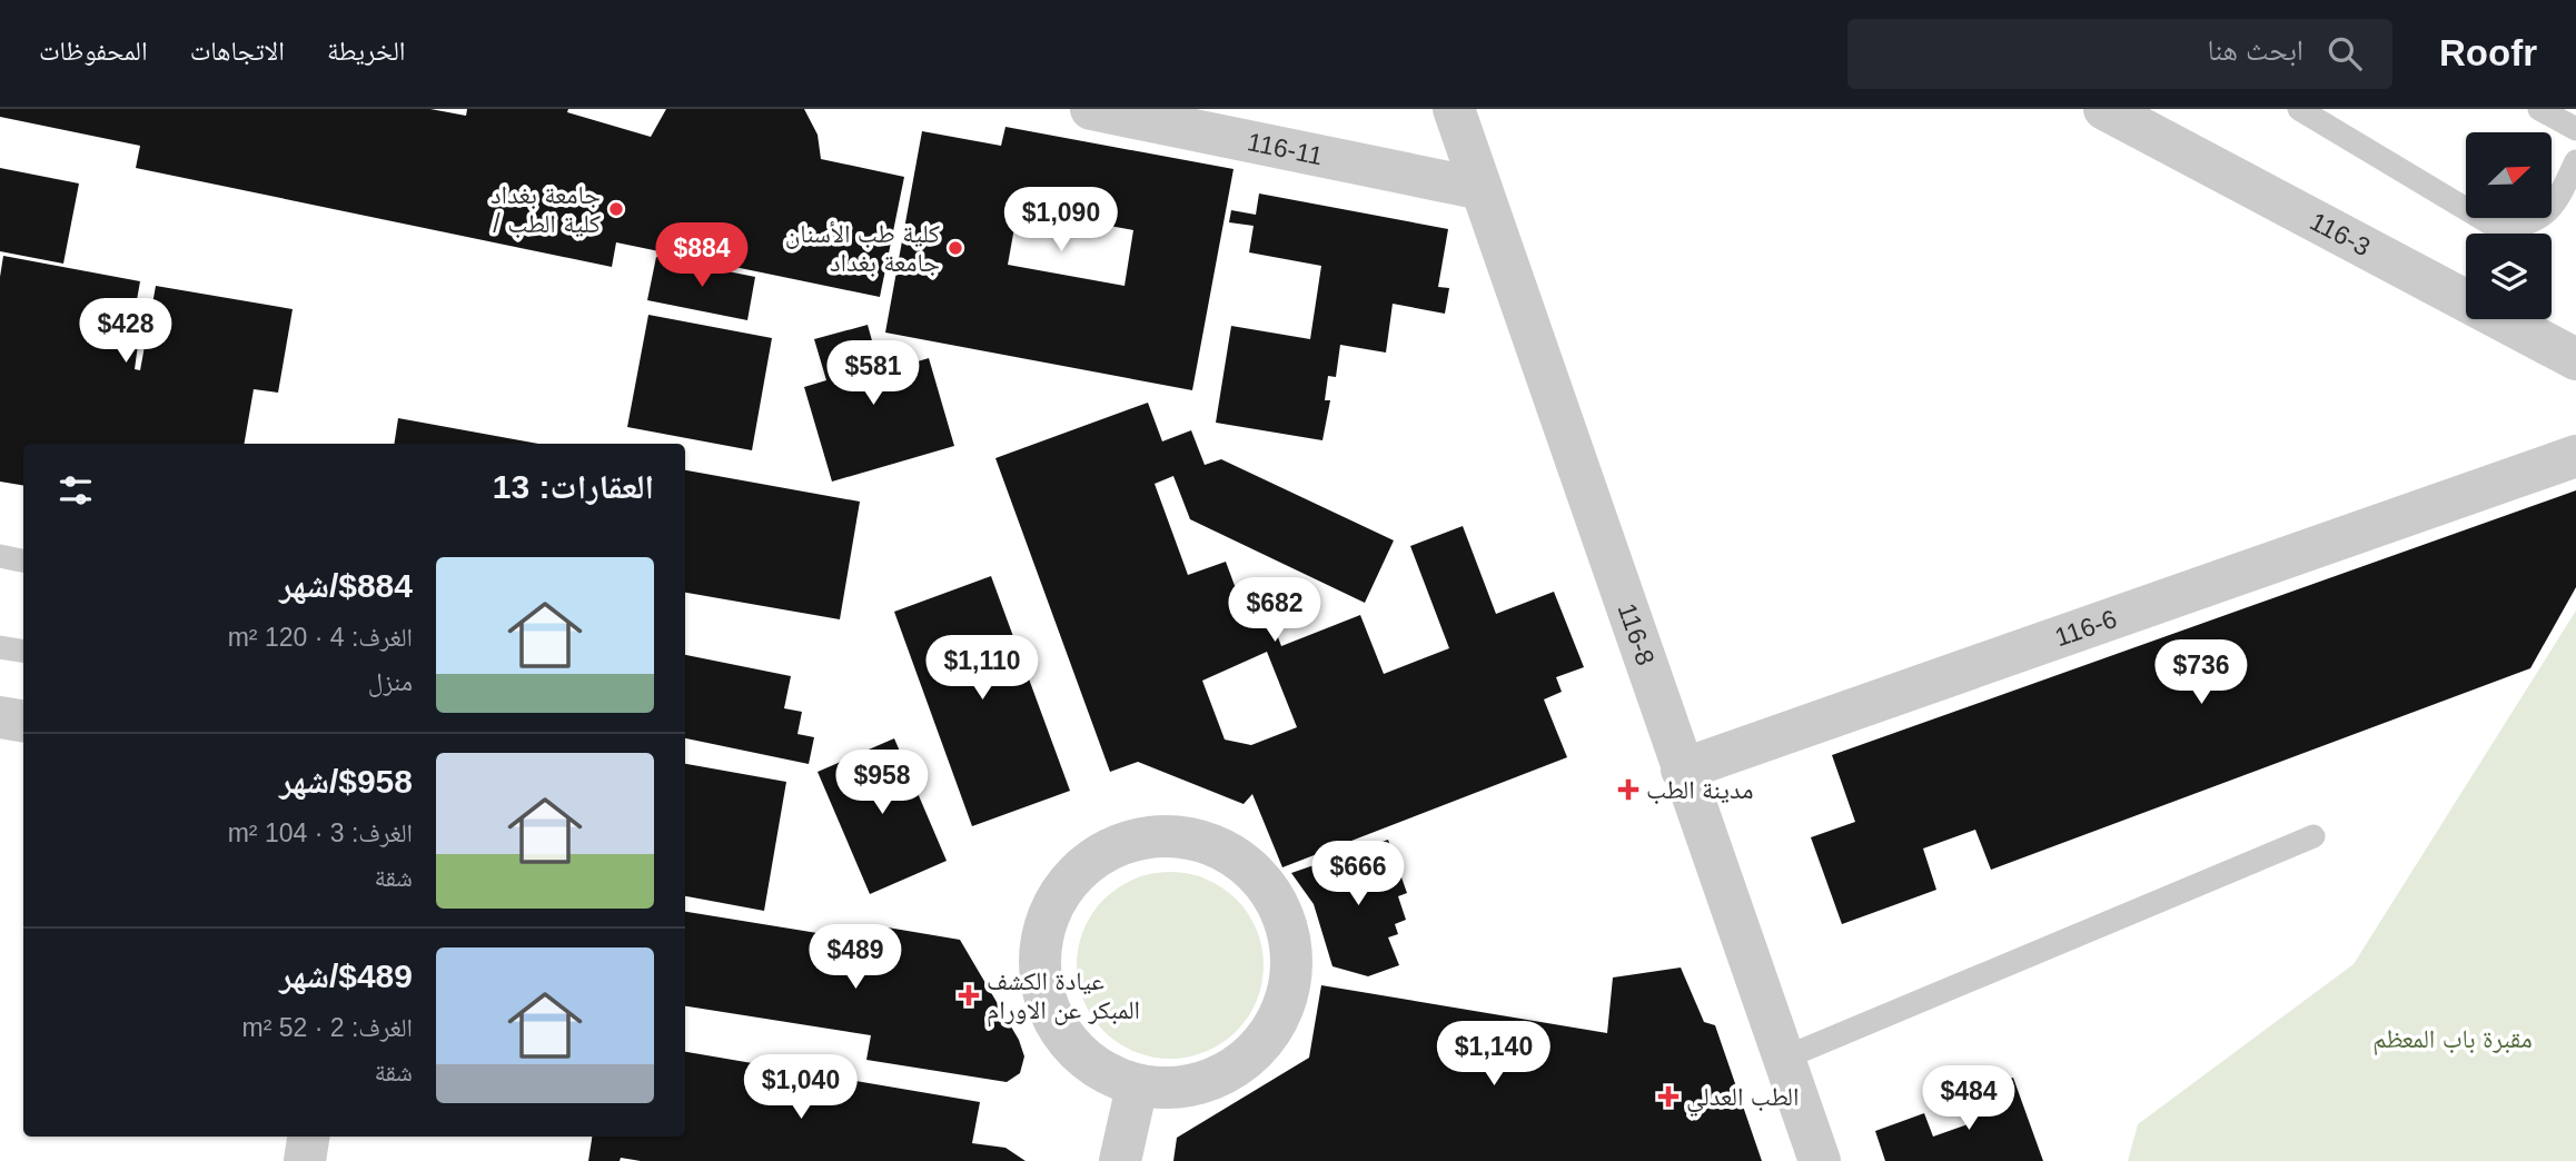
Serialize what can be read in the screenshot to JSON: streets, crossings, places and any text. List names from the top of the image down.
{
  "streets": {
    "street": [
      "116-11",
      "116-3",
      "116-6",
      "116-8"
    ]
  },
  "crossings": [
    ["116-11", "116-8"],
    ["116-6", "116-8"]
  ],
  "parks": ["مقبرة باب المعظم"],
  "places": {
    "other": ["جامعة بغداد / كلية الطب", "كلية طب الأسنان جامعة بغداد"],
    "health": ["مدينة الطب", "عيادة الكشف المبكر عن الاورام", "الطب العدلي"]
  },
  "north": "top right",
  "page": {
    "header": "Roofr",
    "search": "ابحث هنا",
    "nav": ["الخريطة", "الاتجاهات", "المحفوظات"],
    "price": [
      "$1,090",
      "$884",
      "$428",
      "$581",
      "$682",
      "$1,110",
      "$736",
      "$958",
      "$666",
      "$489",
      "$1,140",
      "$1,040",
      "$484"
    ],
    "heading": "العقارات: 13",
    "list": [
      {
        "name": "$884/شهر",
        "note": "الغرف: 4 · 120 m² · منزل"
      },
      {
        "name": "$958/شهر",
        "note": "الغرف: 3 · 104 m² · شقة"
      },
      {
        "name": "$489/شهر",
        "note": "الغرف: 2 · 52 m² · شقة"
      }
    ]
  }
}
